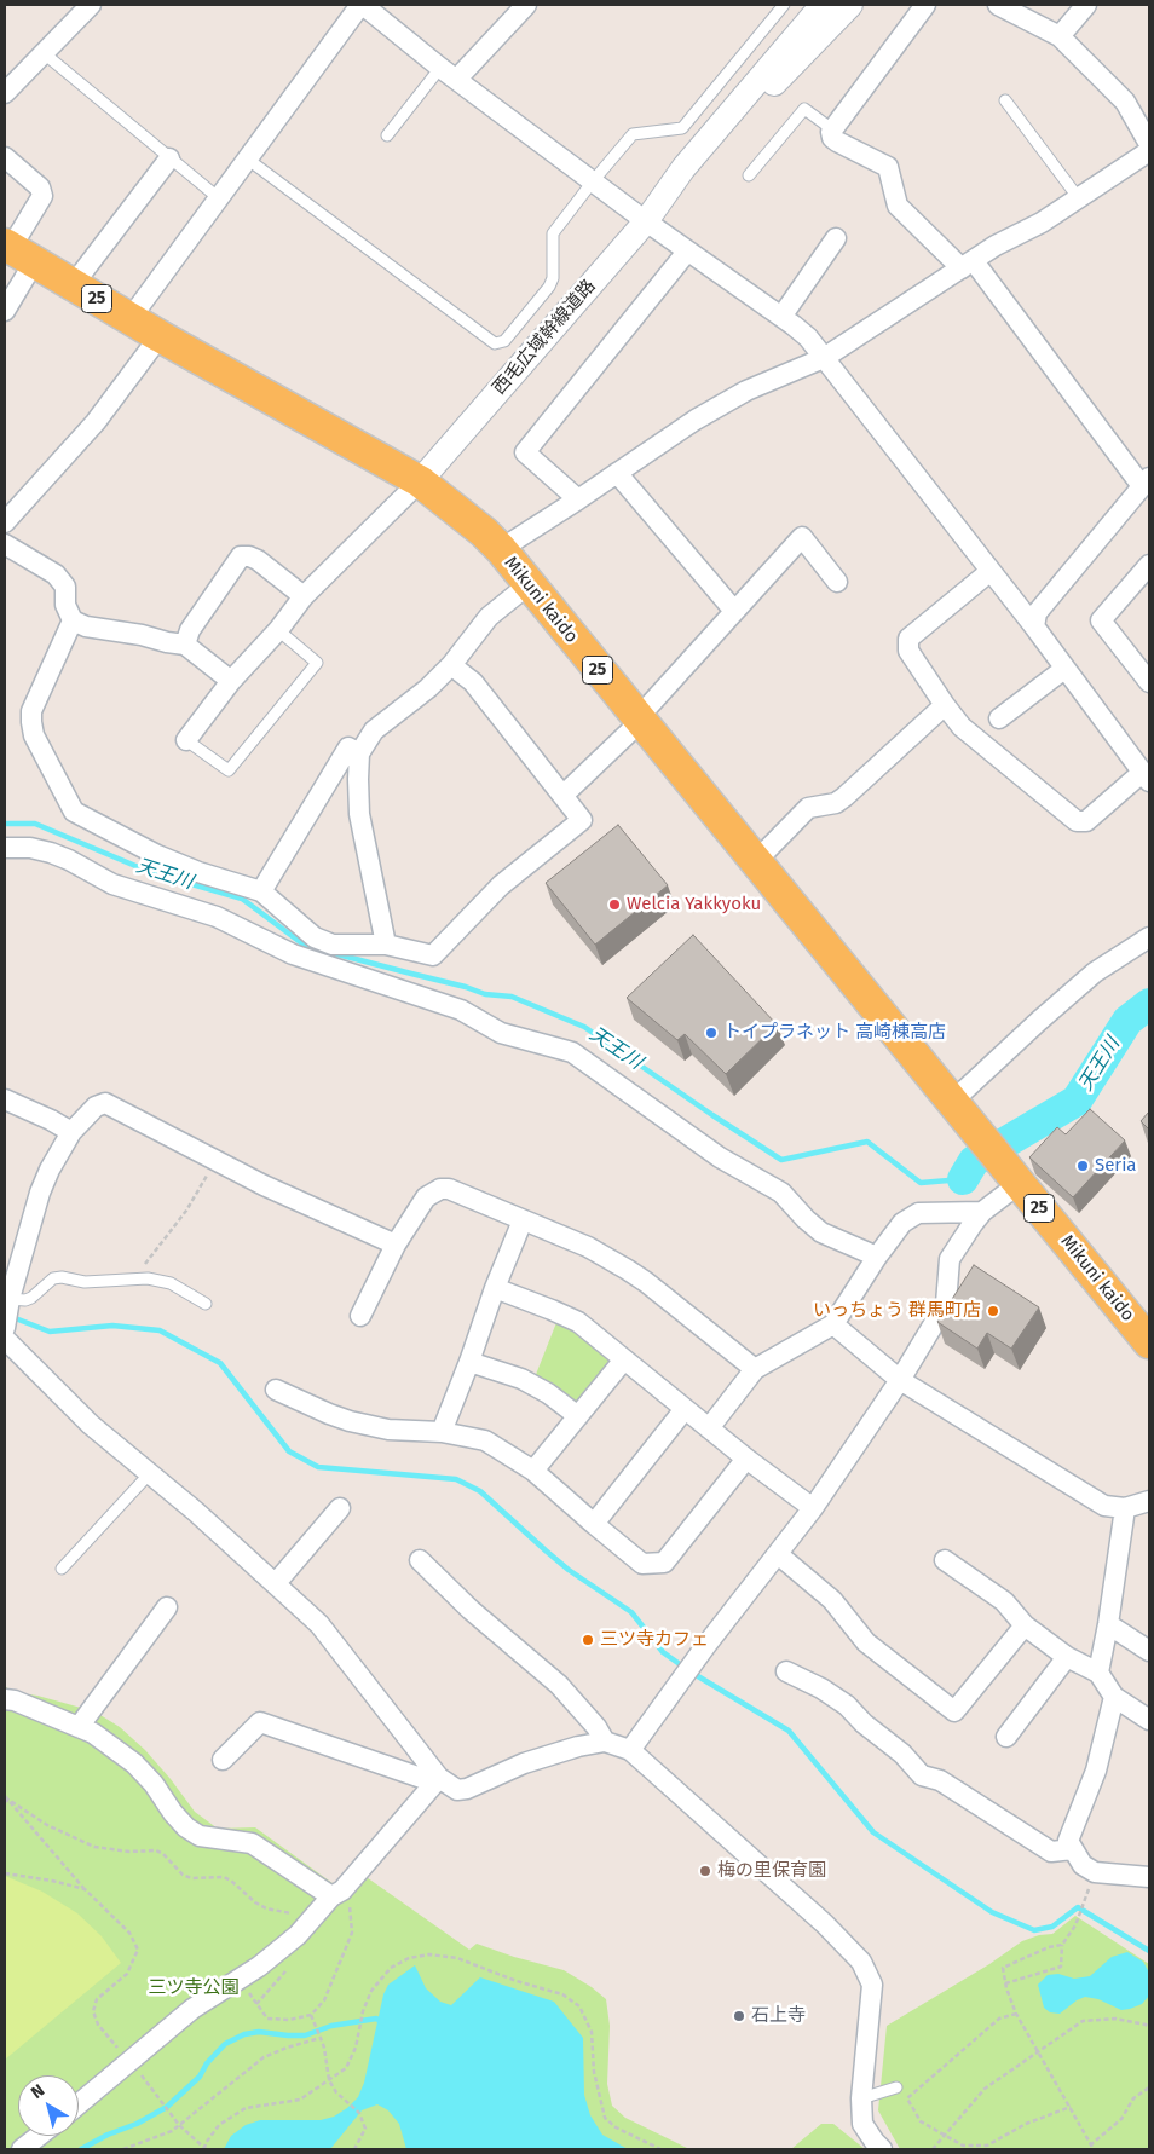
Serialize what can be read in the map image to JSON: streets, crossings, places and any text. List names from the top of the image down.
{
  "streets": {
    "main road": ["25", "Mikuni kaido"],
    "street": ["西毛広域幹線道路"]
  },
  "crossings": [
    ["西毛広域幹線道路", "Mikuni kaido"]
  ],
  "water": ["天王川"],
  "parks": ["三ツ寺公園"],
  "places": [
    "Welcia Yakkyoku",
    "トイプラネット 高崎棟高店",
    "Seria",
    "いっちょう 群馬町店",
    "三ツ寺カフェ",
    "梅の里保育園",
    "石上寺"
  ],
  "north": "top left"
}
